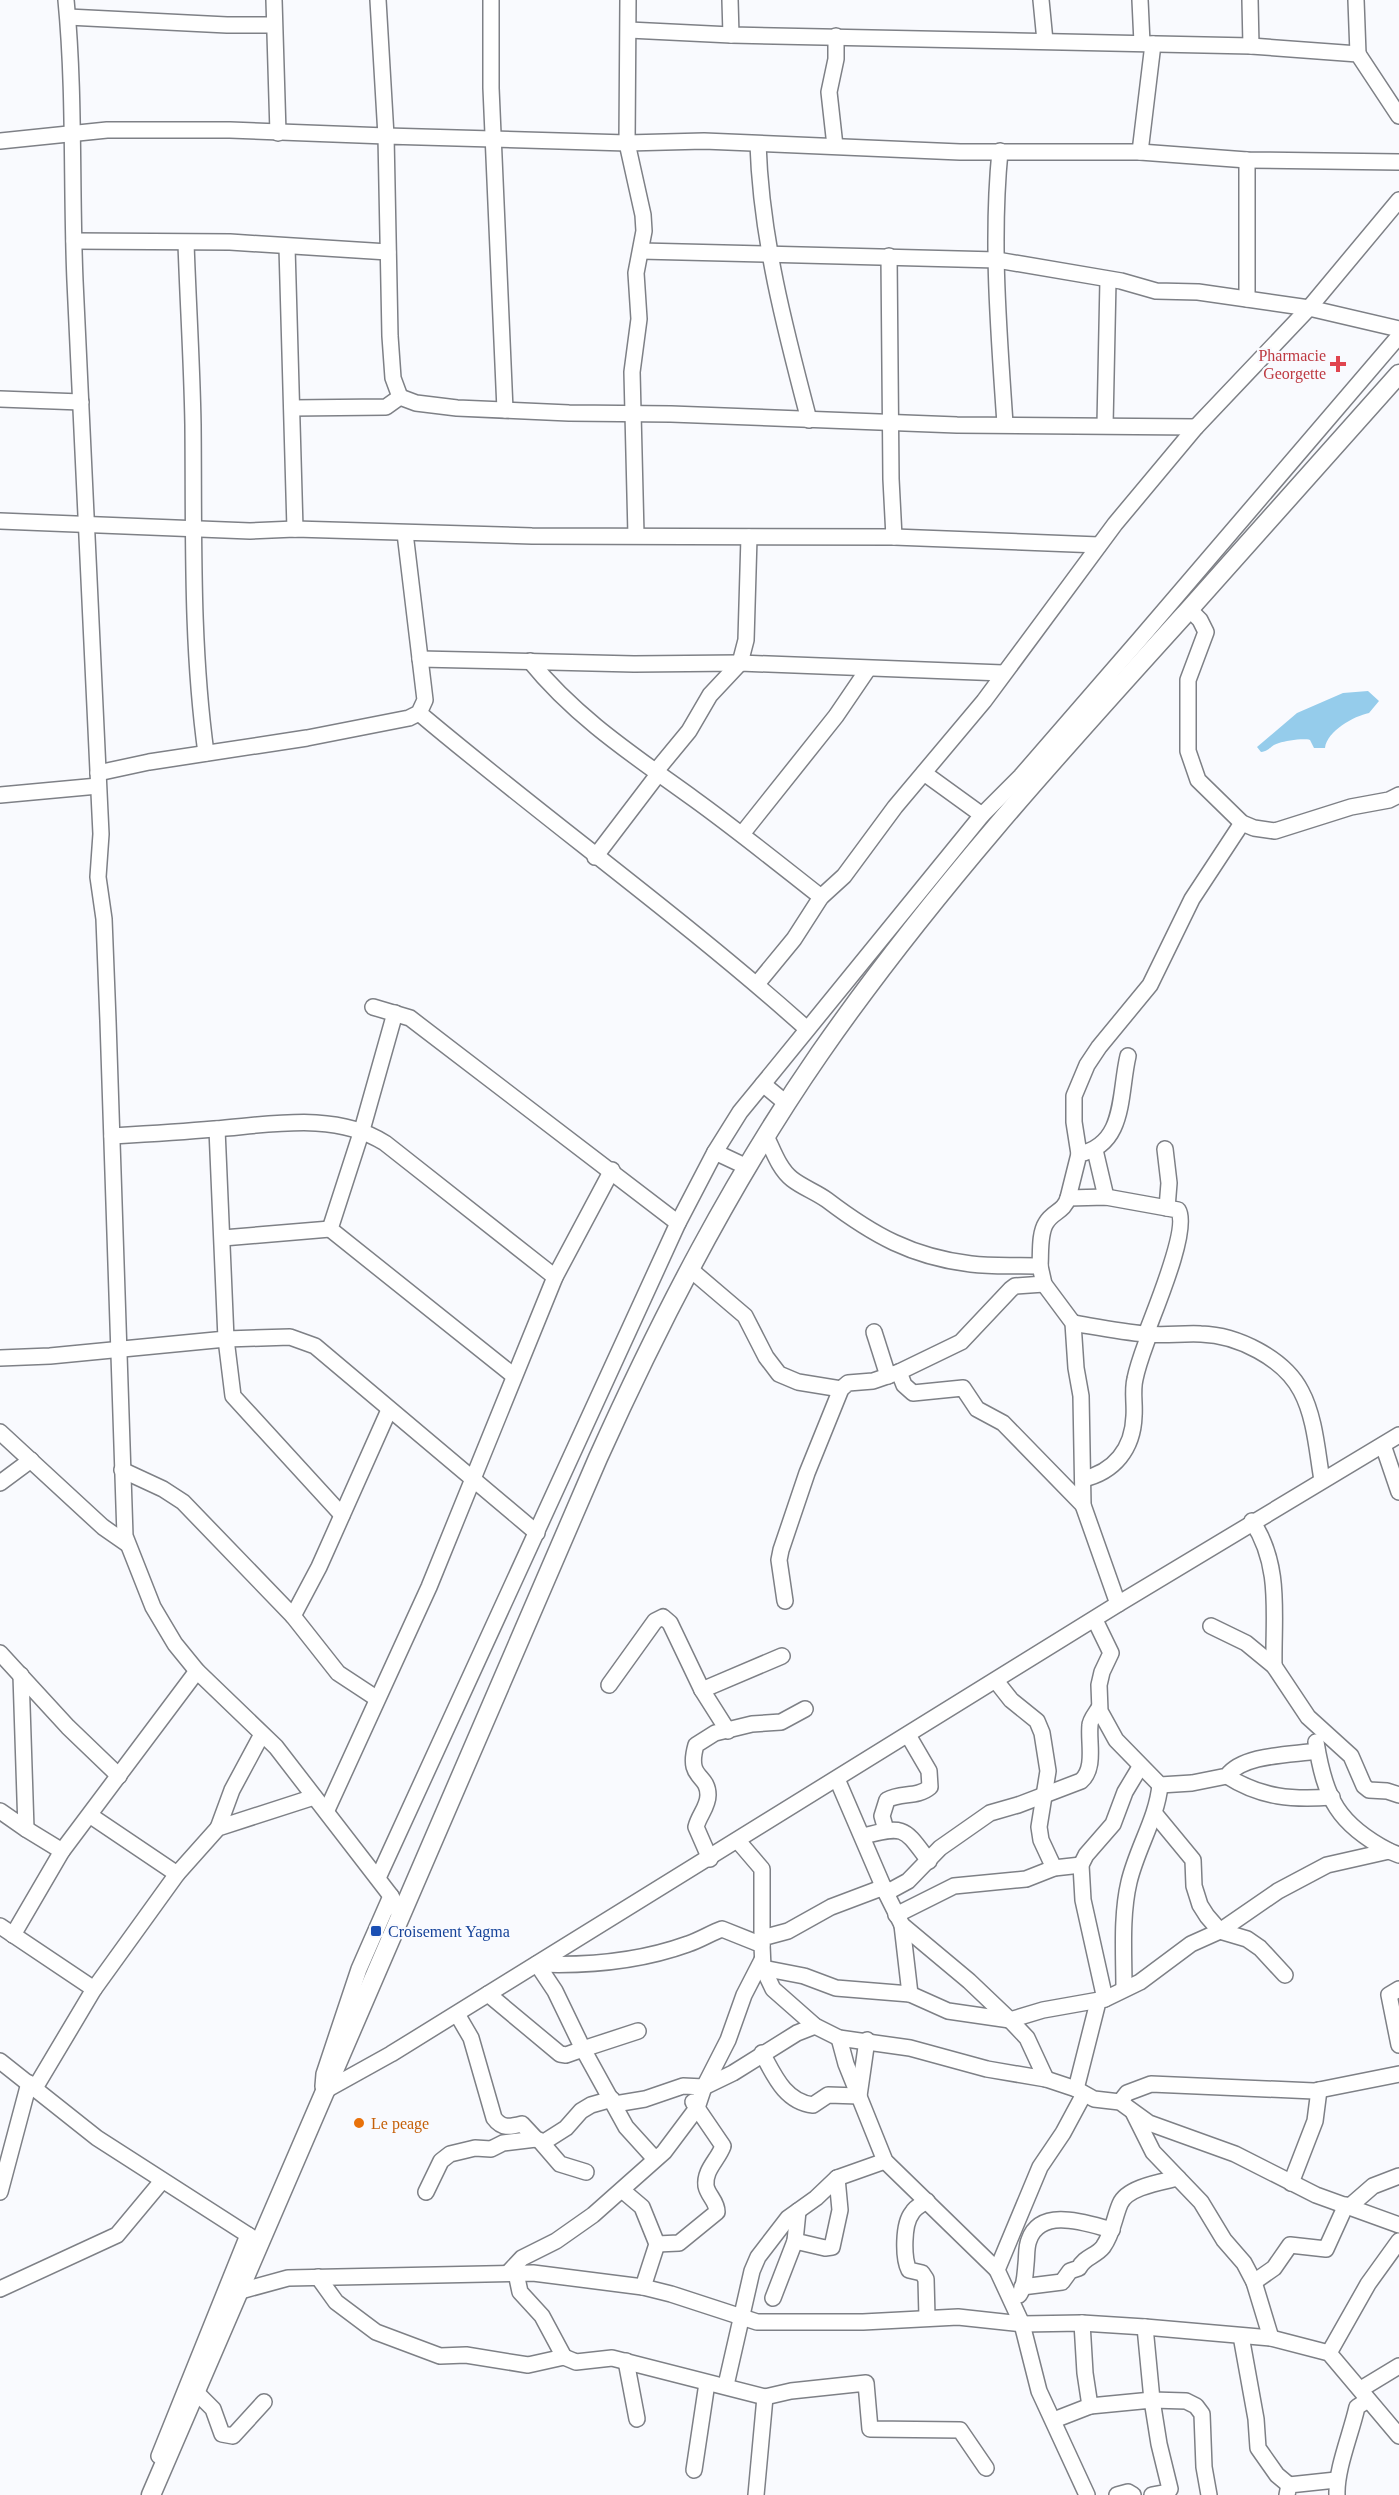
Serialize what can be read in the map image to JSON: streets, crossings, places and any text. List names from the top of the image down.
{
  "places": {
    "health": ["Pharmacie Georgette"],
    "transit": ["Croisement Yagma"],
    "other": ["Le peage"]
  }
}
